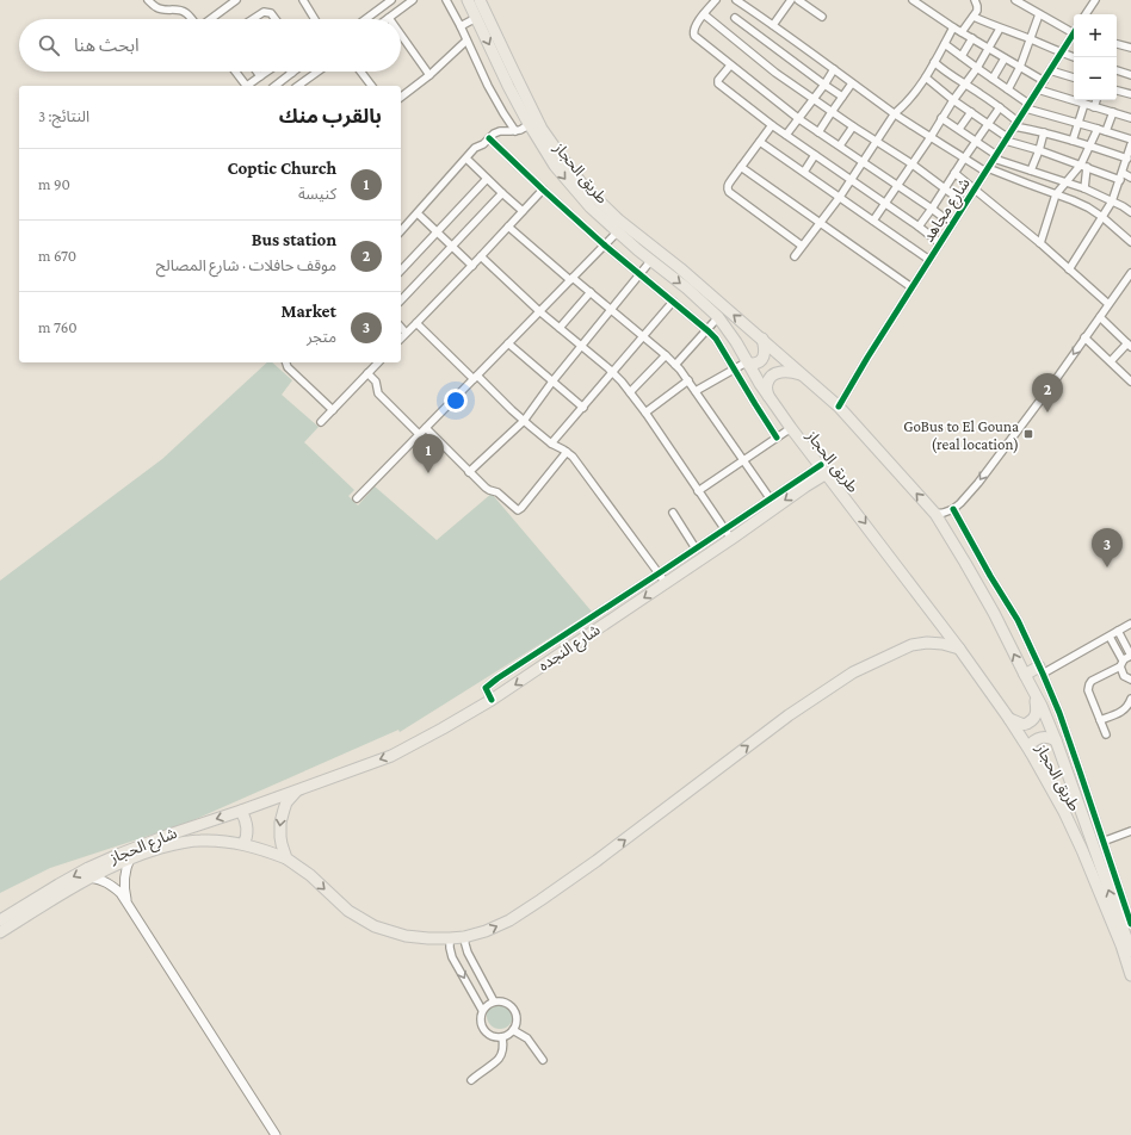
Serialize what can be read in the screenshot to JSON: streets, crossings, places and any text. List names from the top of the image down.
{
  "streets": {
    "main road": ["طريق الحجاز", "شارع النجده", "شارع الحجاز"],
    "street": ["شارع مجاهد"]
  },
  "crossings": [
    ["طريق الحجاز", "شارع مجاهد"],
    ["طريق الحجاز", "شارع النجده"],
    ["طريق الحجاز", "شارع الحجاز"],
    ["شارع النجده", "شارع الحجاز"]
  ],
  "one_way": ["شارع النجده"],
  "places": {
    "transit": ["GoBus to El Gouna (real location)"]
  },
  "page": {
    "map_buttons": ["+", "−"],
    "search": "ابحث هنا",
    "heading": ["بالقرب منك", "النتائج: 3"],
    "list": [
      {
        "mark": "1",
        "name": "Coptic Church",
        "note": "كنيسة",
        "value": "90 m"
      },
      {
        "mark": "2",
        "name": "Bus station",
        "note": "موقف حافلات · شارع المصالح",
        "value": "670 m"
      },
      {
        "mark": "3",
        "name": "Market",
        "note": "متجر",
        "value": "760 m"
      }
    ],
    "pins": ["2", "1", "3"]
  }
}
